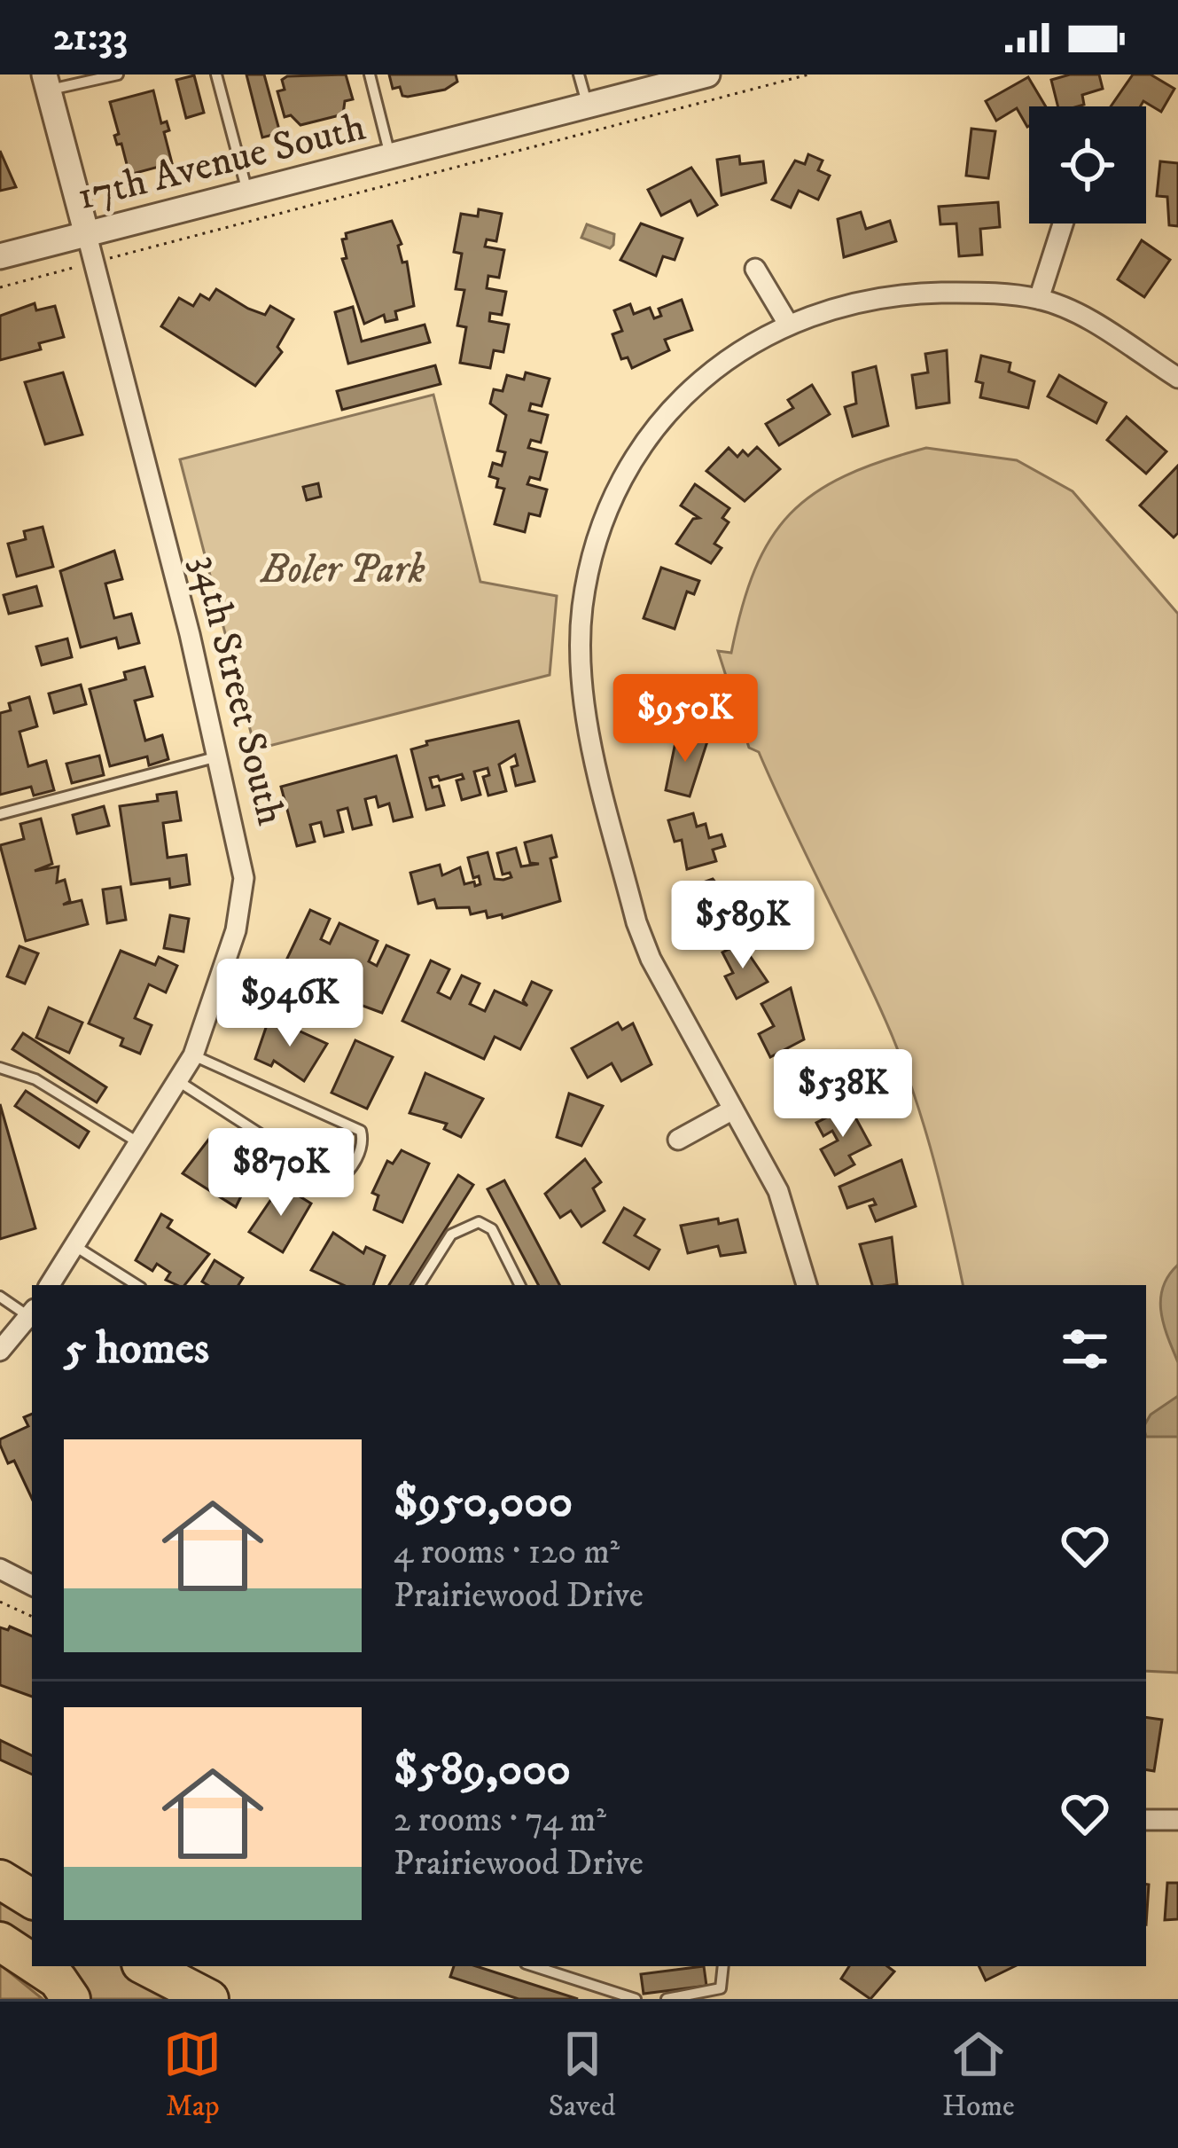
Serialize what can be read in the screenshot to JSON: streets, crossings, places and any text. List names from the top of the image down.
{
  "streets": {
    "street": ["17th Avenue South", "34th Street South"]
  },
  "crossings": [
    ["17th Avenue South", "34th Street South"]
  ],
  "parks": ["Boler Park"],
  "page": {
    "status": "21:33",
    "price": [
      "$950K",
      "$589K",
      "$946K",
      "$538K",
      "$870K"
    ],
    "heading": "5 homes",
    "list": [
      {
        "name": "$950,000",
        "note": "4 rooms · 120 m² · Prairiewood Drive"
      },
      {
        "name": "$589,000",
        "note": "2 rooms · 74 m² · Prairiewood Drive"
      }
    ],
    "tabs": ["Map", "Saved", "Home"]
  }
}
